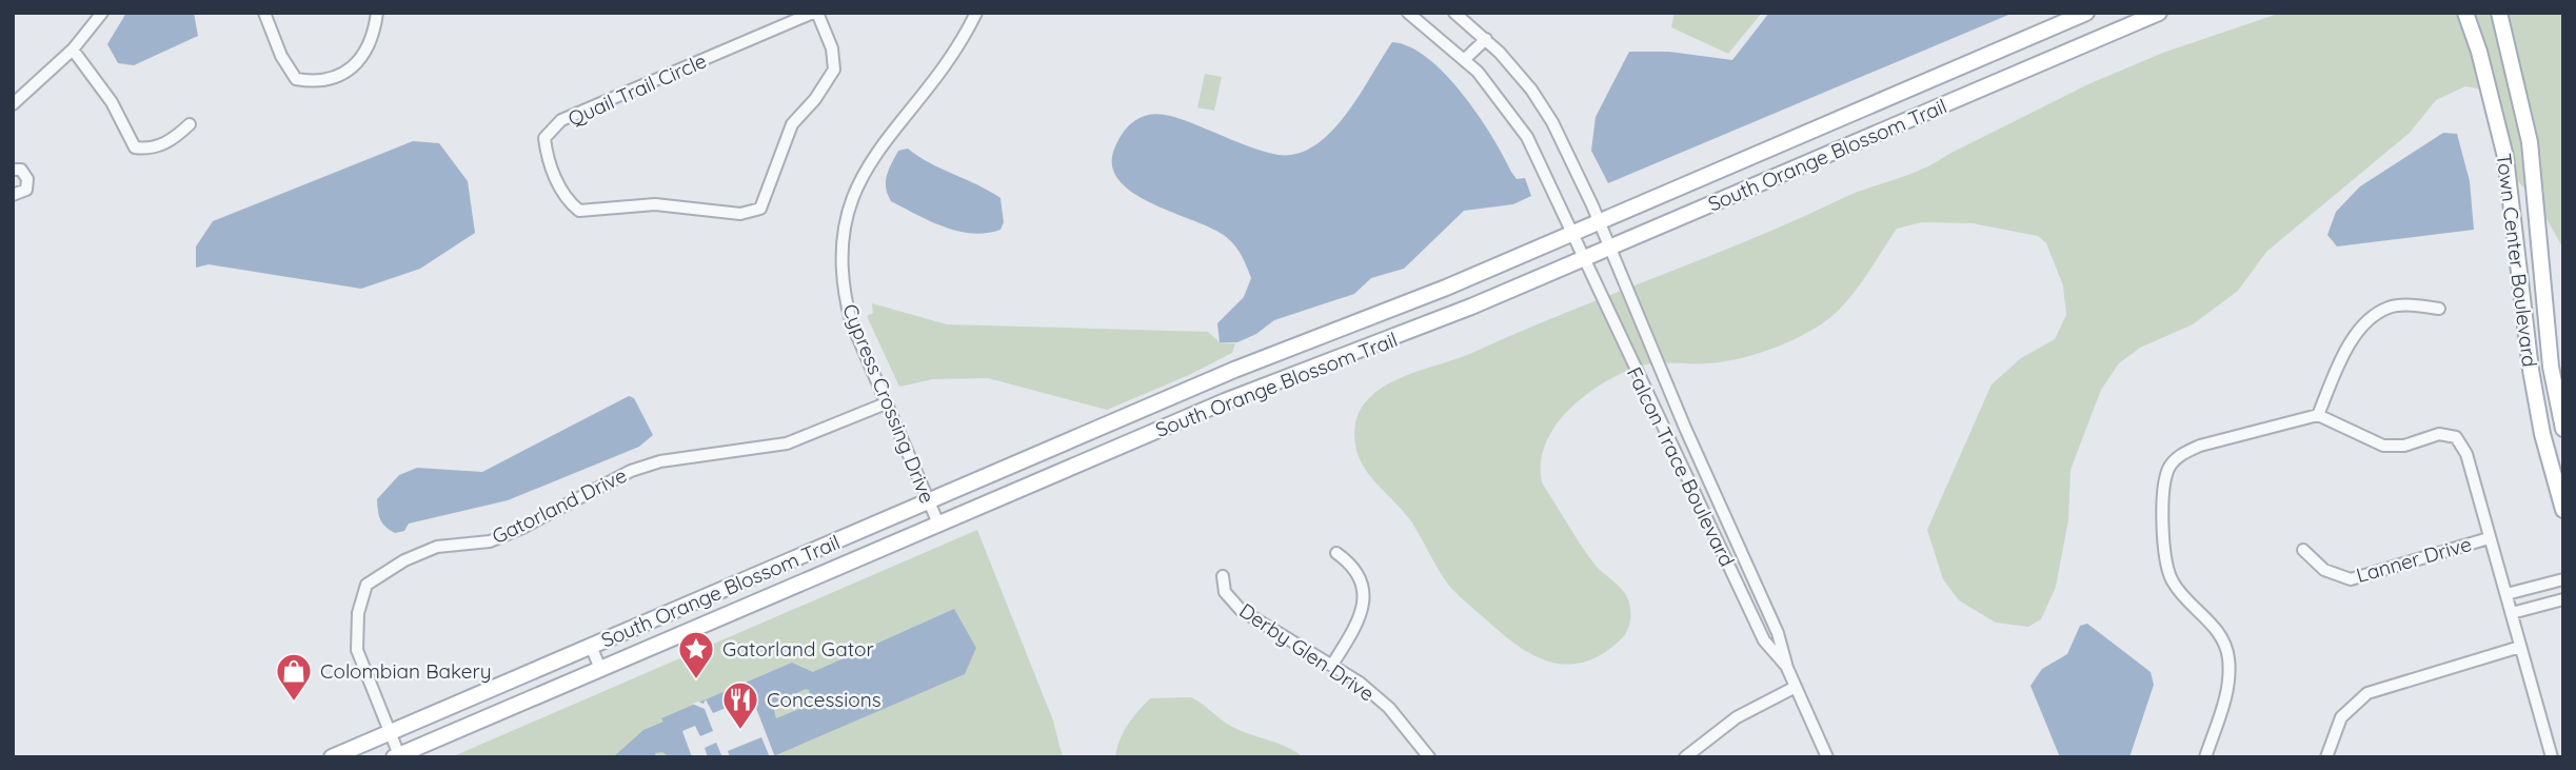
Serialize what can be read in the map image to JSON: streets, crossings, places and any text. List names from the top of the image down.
{
  "streets": {
    "main road": ["South Orange Blossom Trail", "Town Center Boulevard"],
    "street": [
      "Quail Trail Circle",
      "Cypress Crossing Drive",
      "Falcon Trace Boulevard",
      "Gatorland Drive",
      "Lanner Drive",
      "Derby Glen Drive"
    ]
  },
  "crossings": [
    ["South Orange Blossom Trail", "Cypress Crossing Drive"],
    ["South Orange Blossom Trail", "Falcon Trace Boulevard"],
    ["South Orange Blossom Trail", "Gatorland Drive"],
    ["Cypress Crossing Drive", "Gatorland Drive"]
  ],
  "places": {
    "place": ["Gatorland Gator"],
    "shop": ["Colombian Bakery"],
    "restaurant": ["Concessions"]
  }
}
